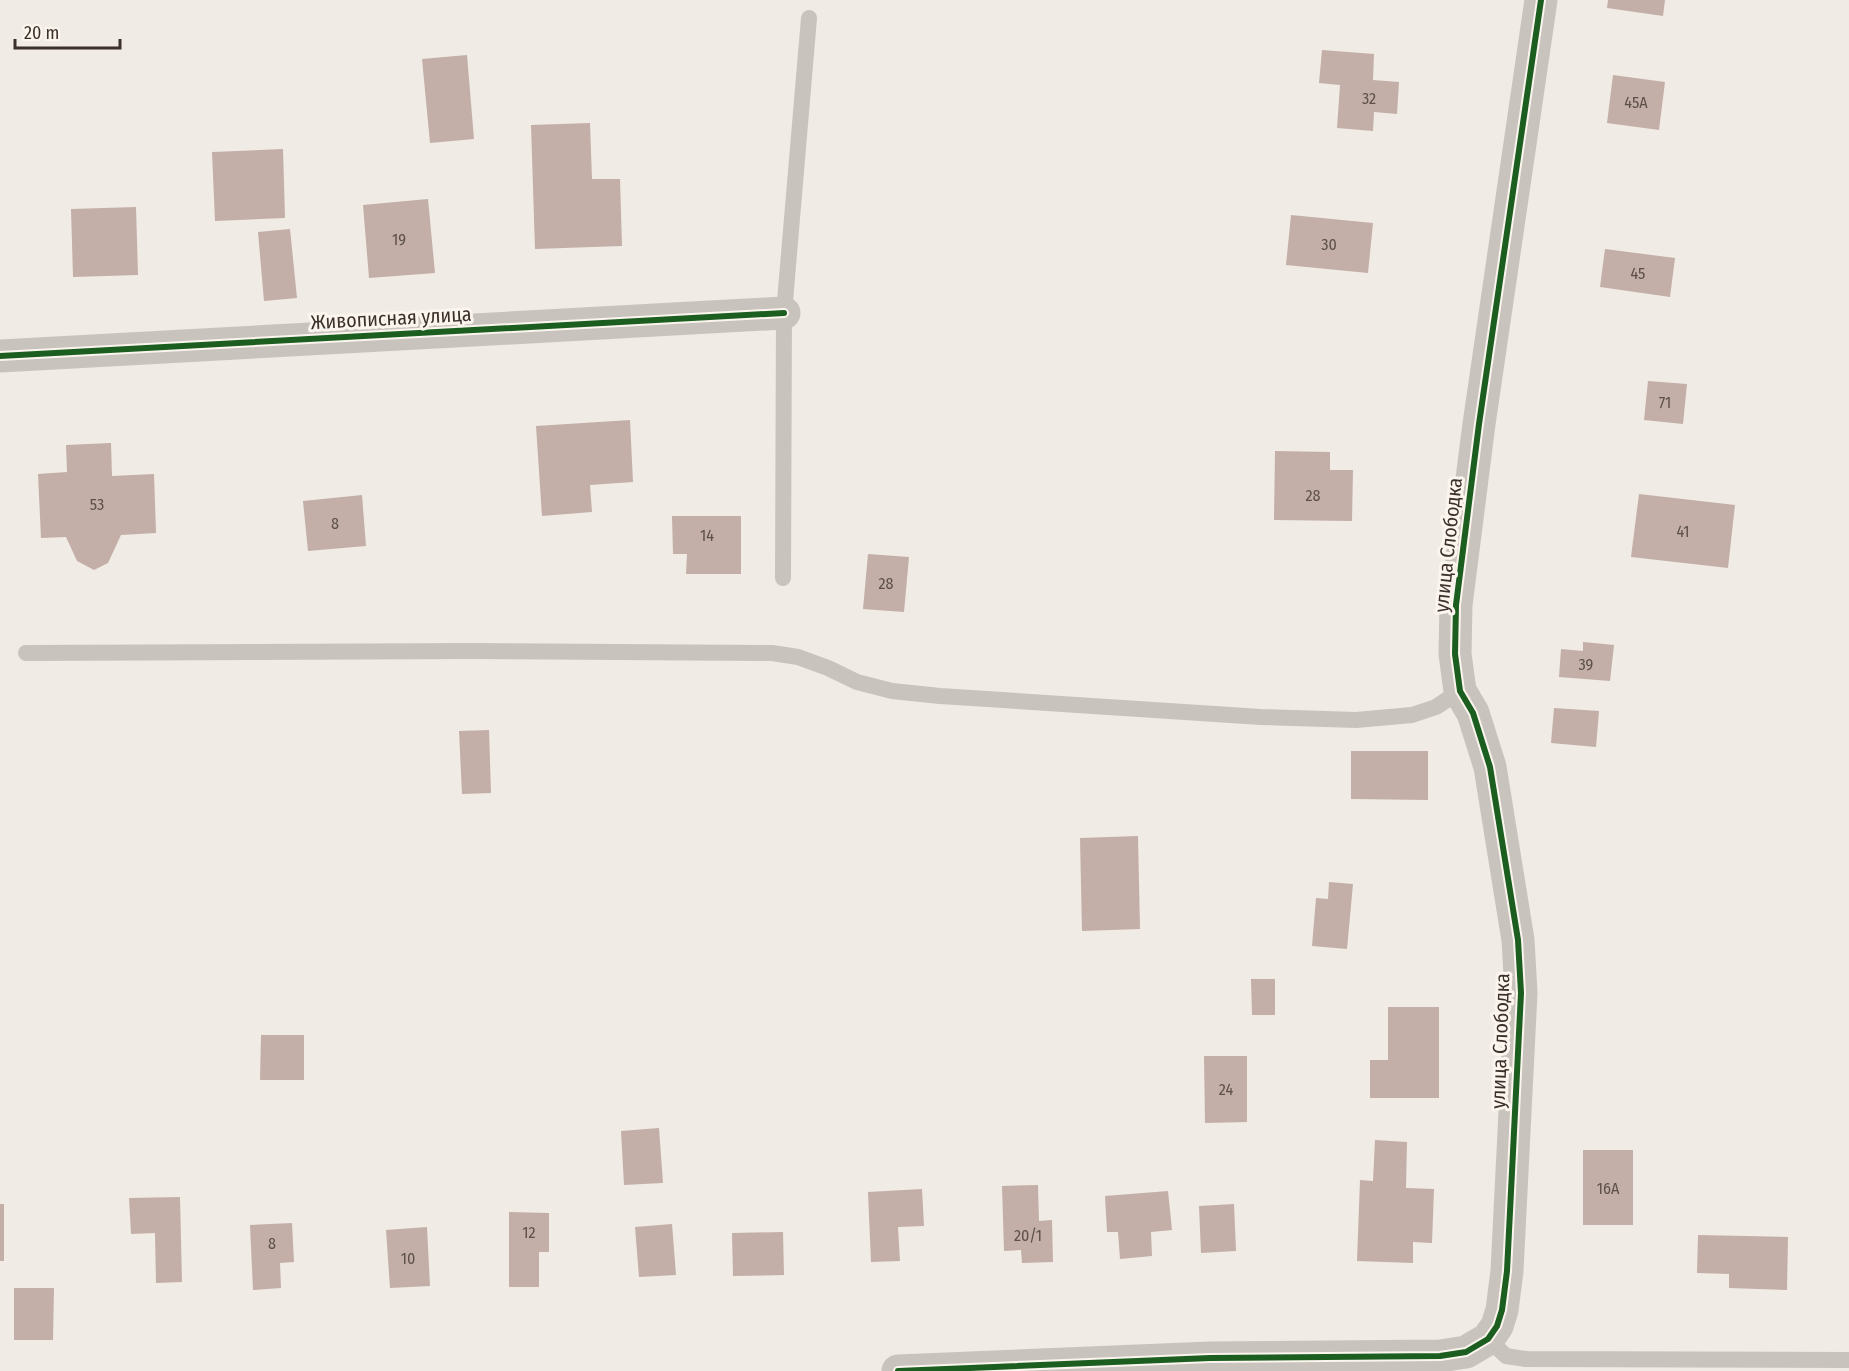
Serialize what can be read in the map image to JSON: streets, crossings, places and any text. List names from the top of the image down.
{
  "streets": {
    "street": ["Живописная улица", "улица Слободка"]
  },
  "house_numbers": [
    "32",
    "45А",
    "19",
    "30",
    "45",
    "71",
    "28",
    "53",
    "8",
    "41",
    "14",
    "28",
    "39",
    "24",
    "16А",
    "12",
    "20/1",
    "8",
    "10"
  ],
  "scale_bar": "20 m"
}
